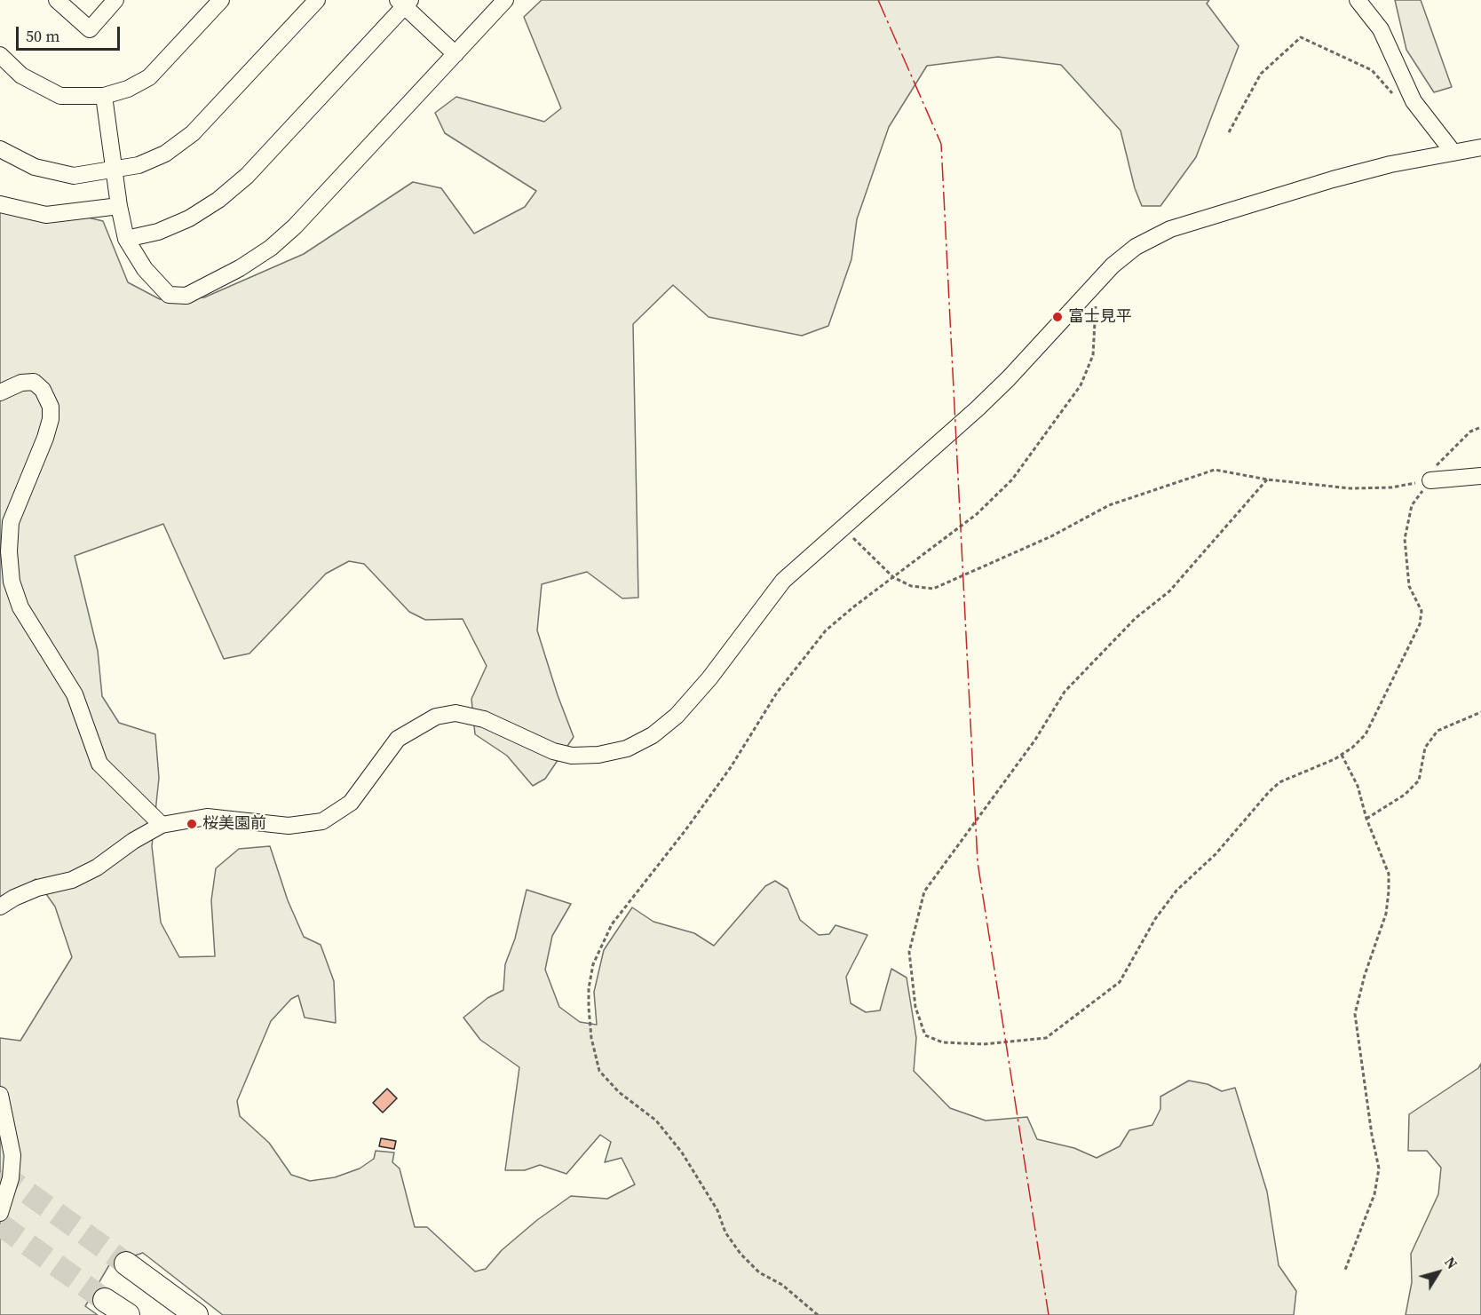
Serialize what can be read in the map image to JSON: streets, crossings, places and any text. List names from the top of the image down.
{
  "places": ["富士見平", "桜美園前"],
  "scale_bar": "50 m",
  "north": "top right"
}
